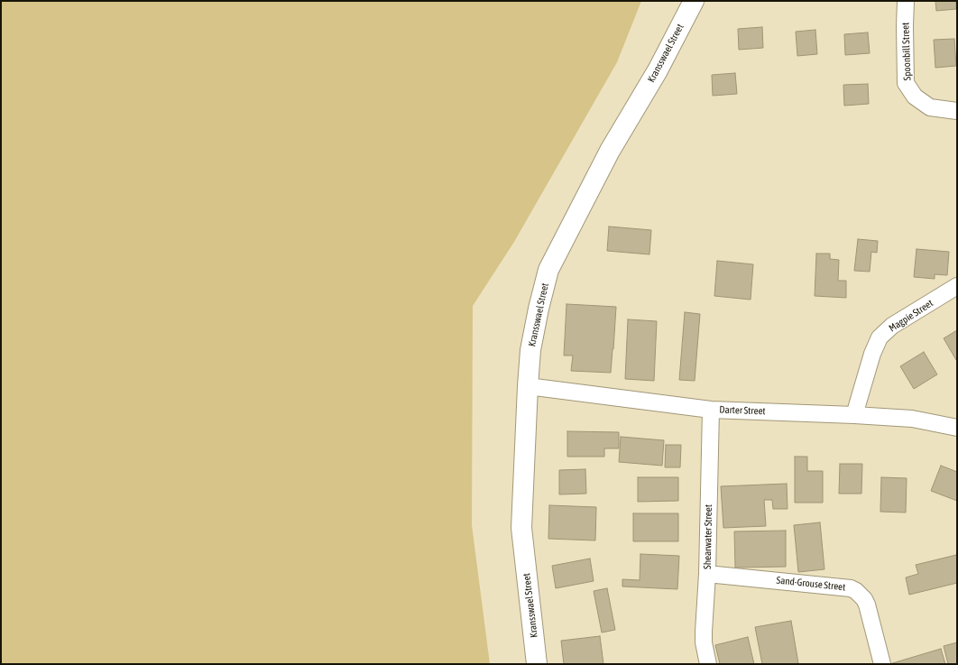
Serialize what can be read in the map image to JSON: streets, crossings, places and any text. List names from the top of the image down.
{
  "streets": {
    "street": [
      "Spoonbill Street",
      "Kransswael Street",
      "Magpie Street",
      "Darter Street",
      "Shearwater Street",
      "Sand-Grouse Street"
    ]
  },
  "crossings": [
    ["Kransswael Street", "Darter Street"],
    ["Magpie Street", "Darter Street"],
    ["Darter Street", "Shearwater Street"],
    ["Shearwater Street", "Sand-Grouse Street"]
  ]
}
